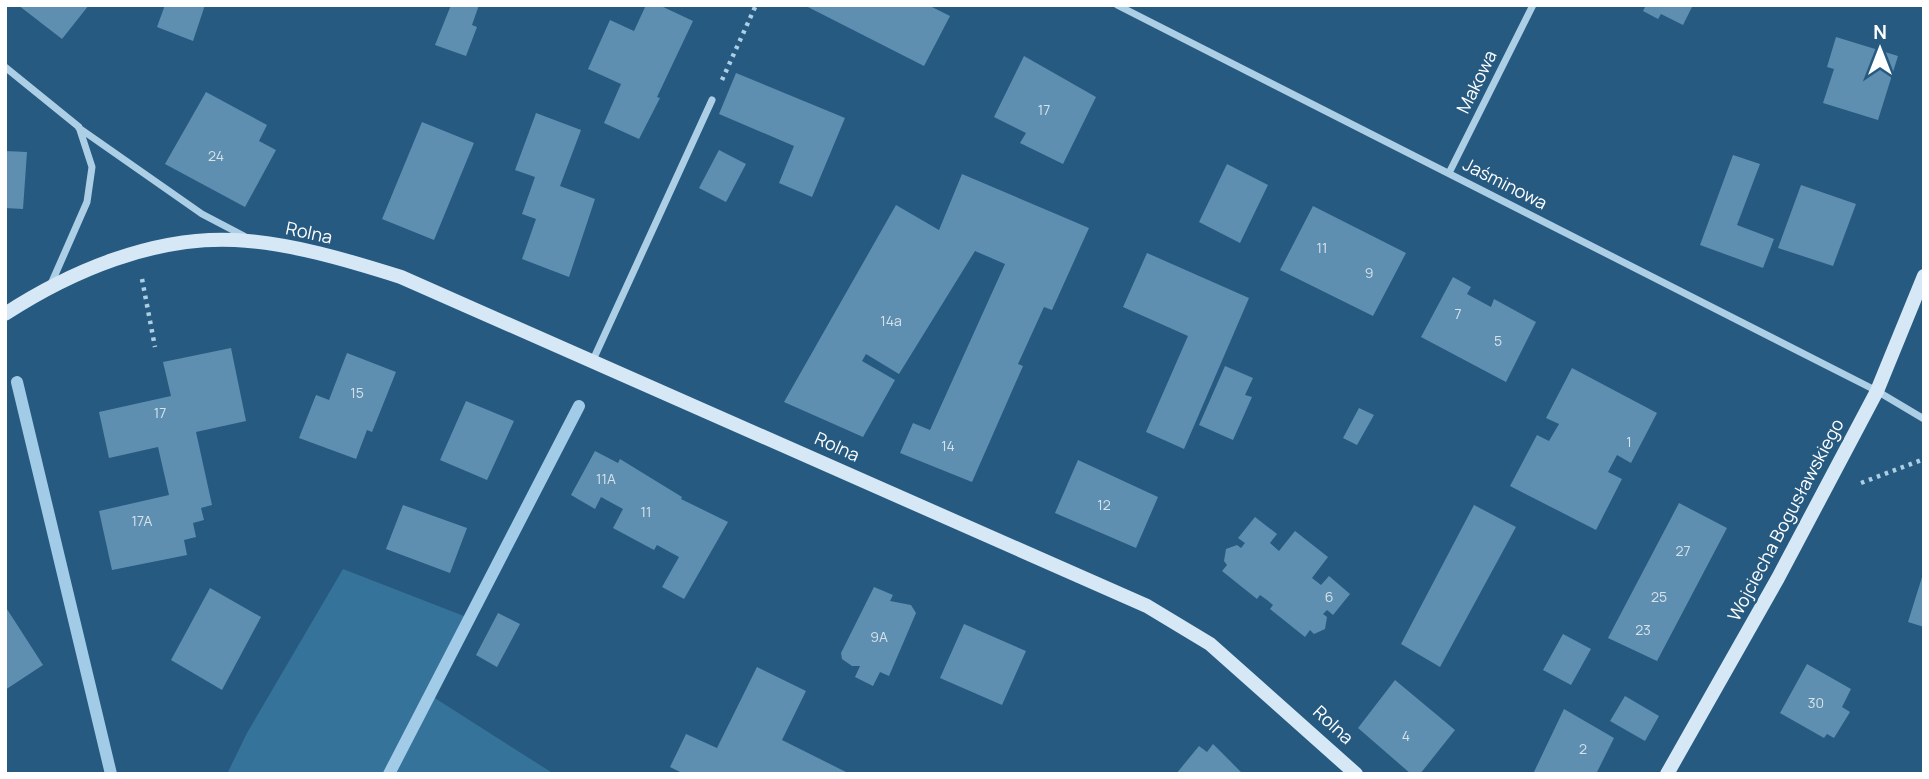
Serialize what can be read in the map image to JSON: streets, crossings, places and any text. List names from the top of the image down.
{
  "streets": {
    "street": [
      "Makowa",
      "Jaśminowa",
      "Rolna",
      "Wojciecha Bogusławskiego"
    ]
  },
  "crossings": [
    ["Makowa", "Jaśminowa"],
    ["Jaśminowa", "Wojciecha Bogusławskiego"]
  ],
  "house_numbers": [
    "17",
    "24",
    "11",
    "9",
    "7",
    "14a",
    "5",
    "15",
    "17",
    "1",
    "14",
    "11A",
    "12",
    "11",
    "17A",
    "27",
    "6",
    "25",
    "23",
    "9A",
    "30",
    "4",
    "2"
  ],
  "north": "top"
}
